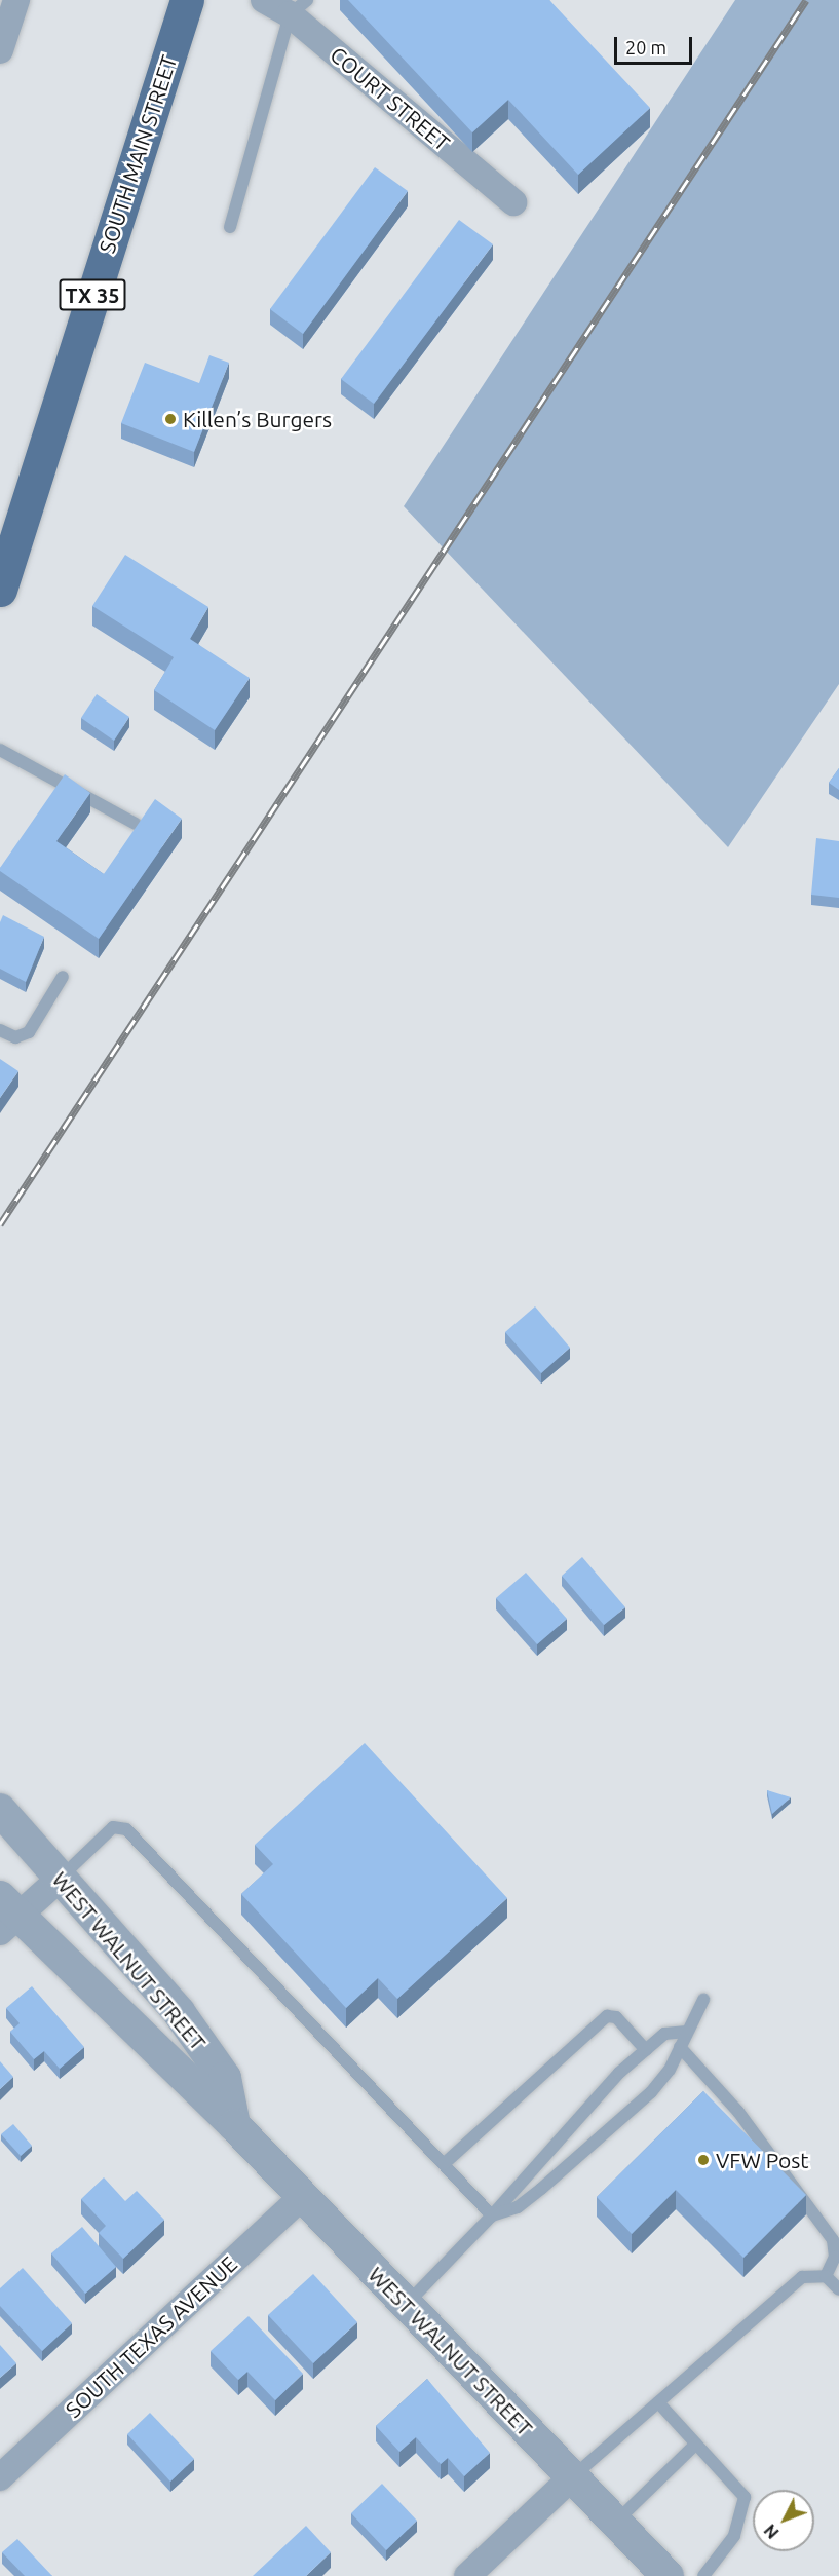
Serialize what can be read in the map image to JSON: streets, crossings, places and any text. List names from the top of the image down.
{
  "streets": {
    "main road": ["SOUTH MAIN STREET", "TX 35"],
    "street": ["COURT STREET", "WEST WALNUT STREET", "SOUTH TEXAS AVENUE"]
  },
  "crossings": [
    ["WEST WALNUT STREET", "SOUTH TEXAS AVENUE"]
  ],
  "places": ["Killen’s Burgers", "VFW Post"],
  "scale_bar": "20 m",
  "north": "bottom left"
}
